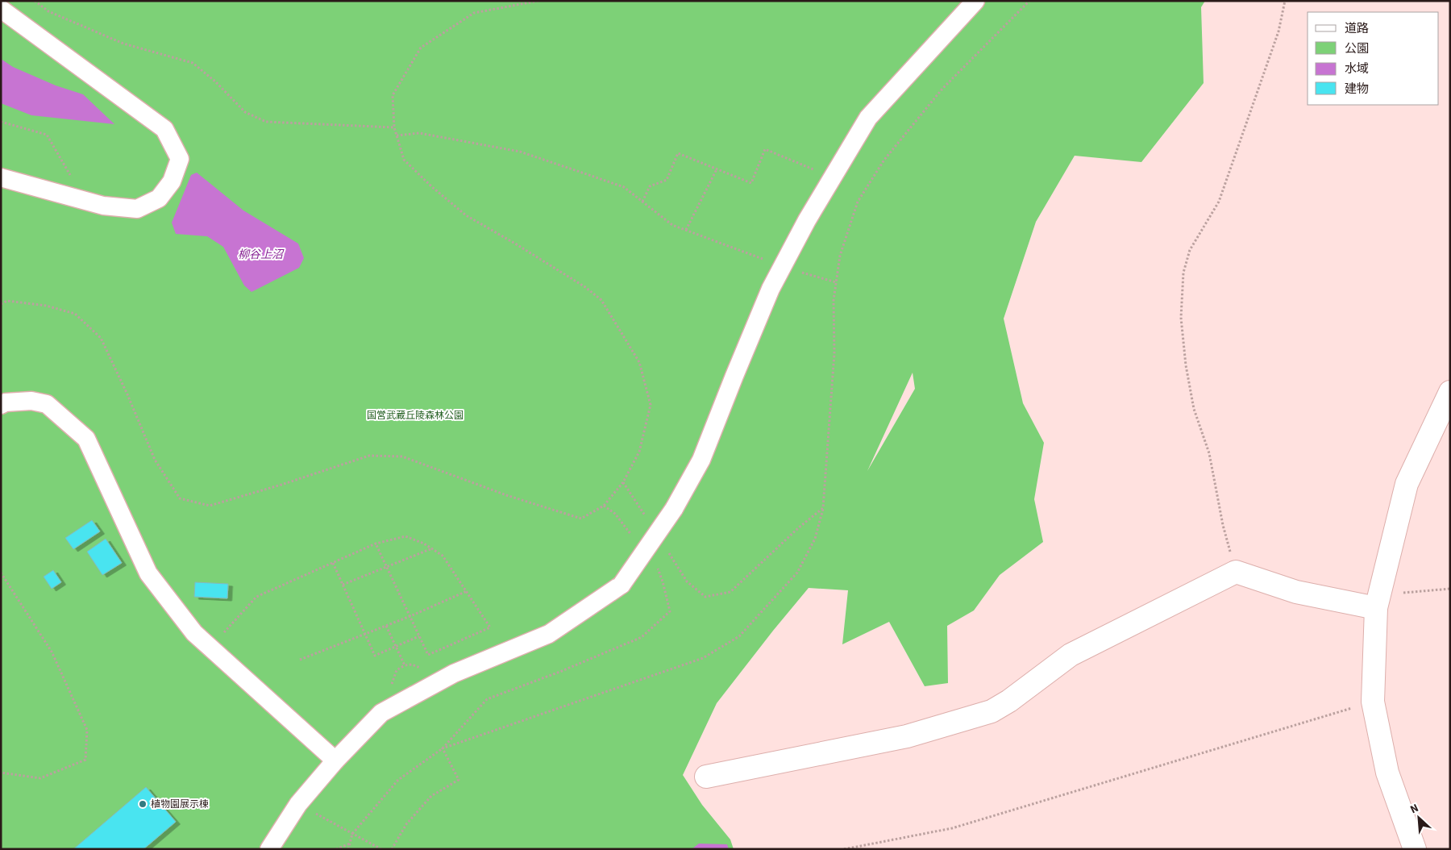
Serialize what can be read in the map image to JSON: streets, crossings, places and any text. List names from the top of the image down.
{
  "water": ["柳谷上沼"],
  "parks": ["国営武蔵丘陵森林公園"],
  "places": ["植物園展示棟"],
  "legend": [
    "道路",
    "公園",
    "水域",
    "建物"
  ],
  "north": "top left"
}
